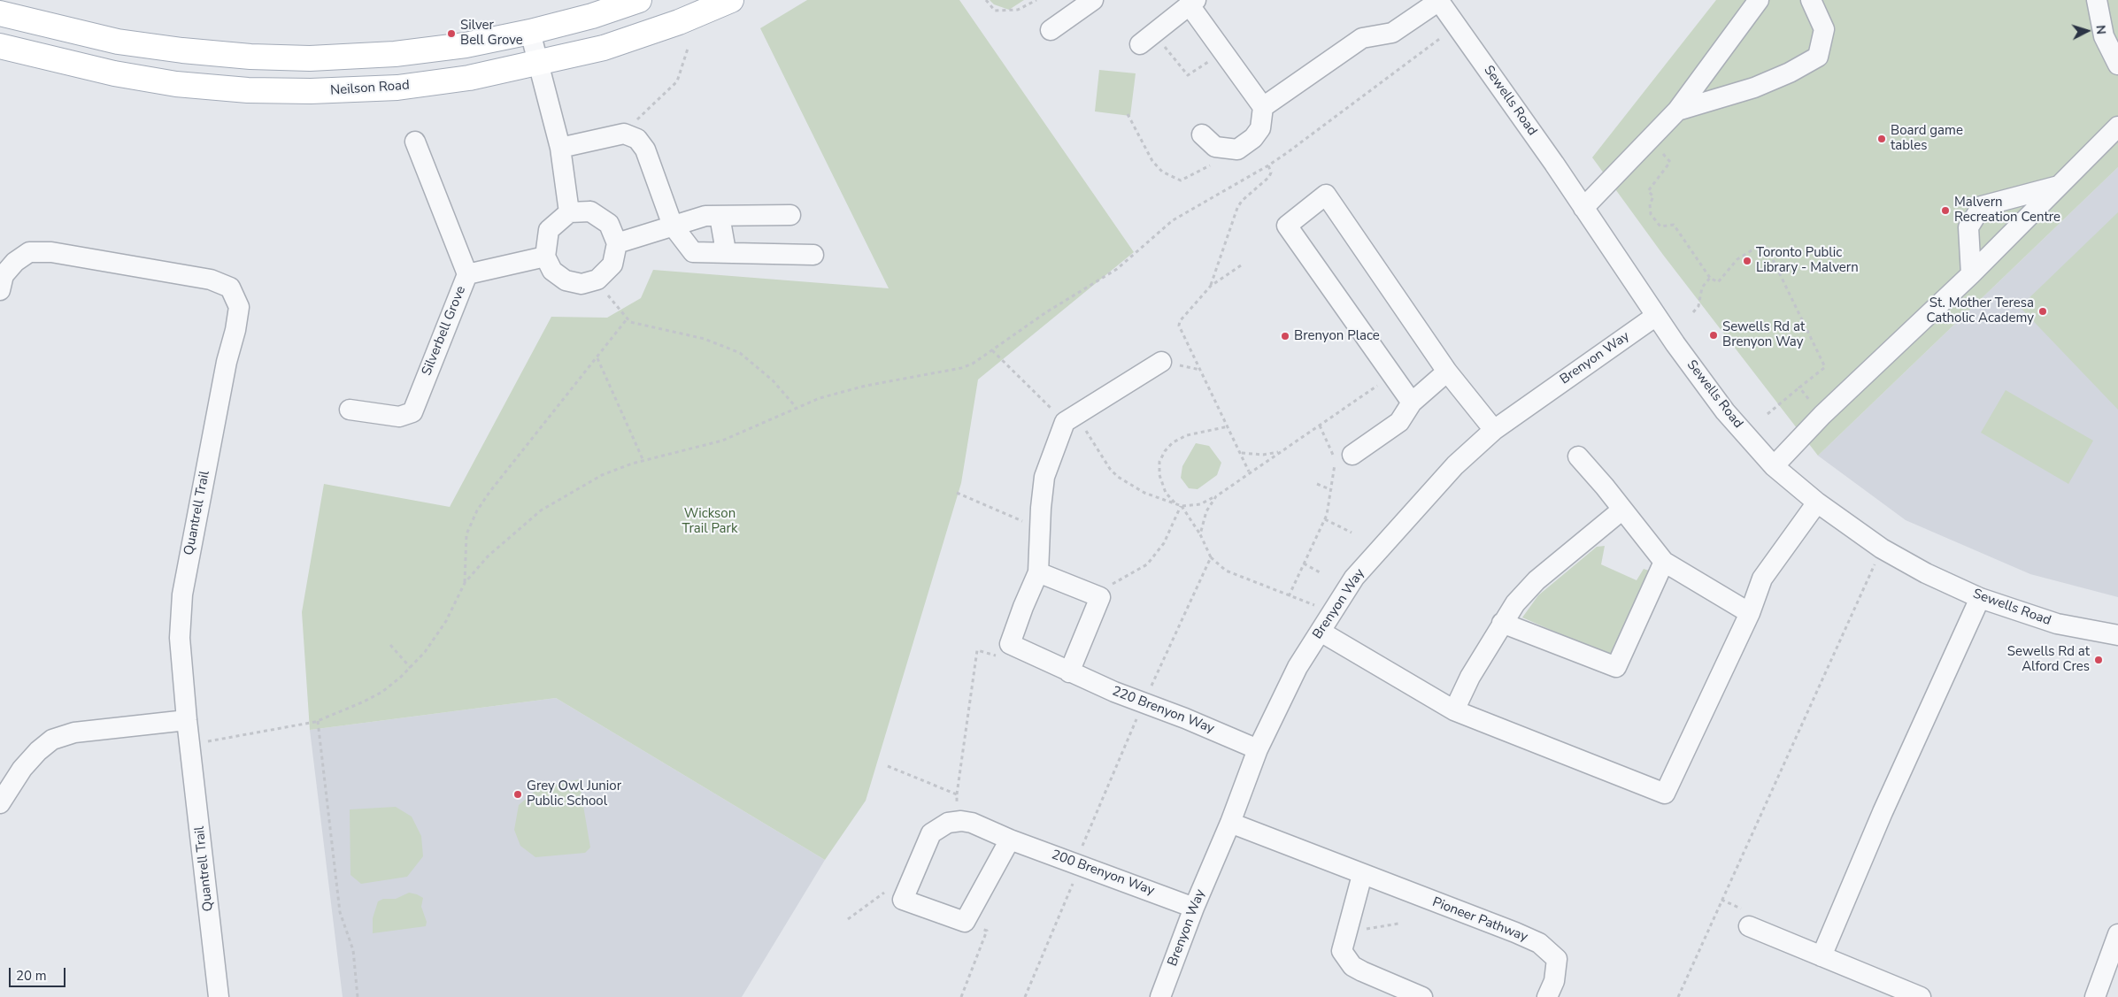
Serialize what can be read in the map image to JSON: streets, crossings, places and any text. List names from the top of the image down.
{
  "streets": {
    "main road": ["Neilson Road"],
    "street": [
      "Sewells Road",
      "Silverbell Grove",
      "Brenyon Way",
      "Quantrell Trail",
      "220 Brenyon Way",
      "200 Brenyon Way",
      "Pioneer Pathway"
    ]
  },
  "crossings": [
    ["Sewells Road", "Brenyon Way"],
    ["Brenyon Way", "220 Brenyon Way"],
    ["Brenyon Way", "200 Brenyon Way"],
    ["Brenyon Way", "Pioneer Pathway"]
  ],
  "parks": ["Wickson Trail Park"],
  "places": [
    "Silver Bell Grove",
    "Board game tables",
    "Malvern Recreation Centre",
    "Toronto Public Library - Malvern",
    "St. Mother Teresa Catholic Academy",
    "Sewells Rd at Brenyon Way",
    "Brenyon Place",
    "Sewells Rd at Alford Cres",
    "Grey Owl Junior Public School"
  ],
  "scale_bar": "20 m",
  "north": "right"
}
